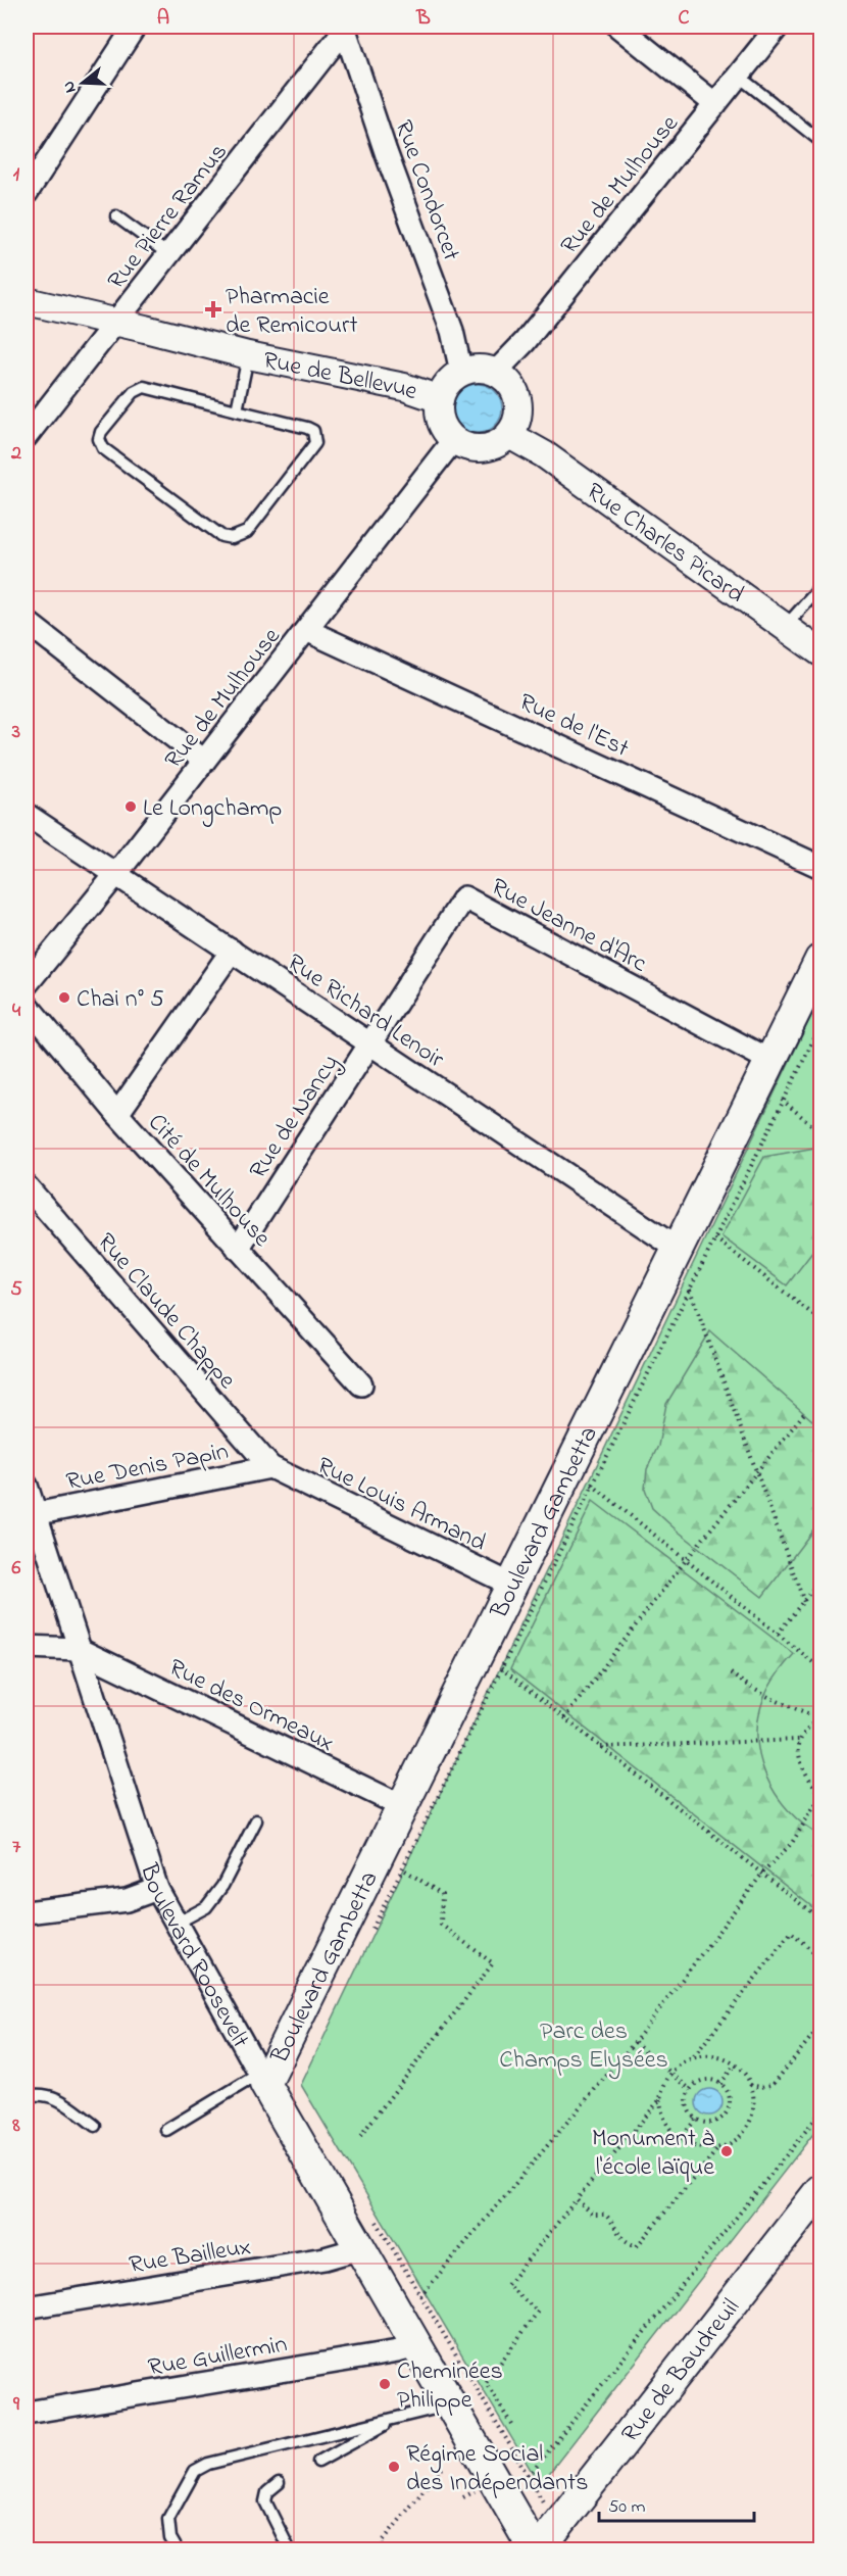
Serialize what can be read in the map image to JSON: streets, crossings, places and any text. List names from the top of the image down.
{
  "streets": {
    "main road": ["Boulevard Gambetta", "Boulevard Roosevelt", "Rue de Baudreuil"],
    "street": [
      "Rue de Mulhouse",
      "Rue Condorcet",
      "Rue Pierre Ramus",
      "Rue de Bellevue",
      "Rue Charles Picard",
      "Rue de l'Est",
      "Rue Jeanne d'Arc",
      "Rue Richard Lenoir",
      "Rue de Nancy",
      "Cité de Mulhouse",
      "Rue Claude Chappe",
      "Rue Denis Papin",
      "Rue Louis Armand",
      "Rue des Ormeaux",
      "Rue Bailleux",
      "Rue Guillermin"
    ]
  },
  "crossings": [
    ["Rue de Mulhouse", "Rue Condorcet"],
    ["Rue de Mulhouse", "Rue de Bellevue"],
    ["Rue de Mulhouse", "Rue Charles Picard"],
    ["Rue de Mulhouse", "Rue de l'Est"],
    ["Rue de Mulhouse", "Rue Richard Lenoir"],
    ["Rue Condorcet", "Rue Pierre Ramus"],
    ["Rue Condorcet", "Rue de Bellevue"],
    ["Rue Condorcet", "Rue Charles Picard"],
    ["Rue Pierre Ramus", "Rue de Bellevue"],
    ["Rue de Bellevue", "Rue Charles Picard"],
    ["Rue Jeanne d'Arc", "Rue Richard Lenoir"],
    ["Rue Jeanne d'Arc", "Rue de Nancy"],
    ["Rue Jeanne d'Arc", "Boulevard Gambetta"],
    ["Rue Richard Lenoir", "Rue de Nancy"],
    ["Rue Richard Lenoir", "Boulevard Gambetta"],
    ["Rue de Nancy", "Cité de Mulhouse"],
    ["Rue Claude Chappe", "Rue Denis Papin"],
    ["Rue Claude Chappe", "Rue Louis Armand"],
    ["Rue Denis Papin", "Rue Louis Armand"],
    ["Rue Denis Papin", "Boulevard Roosevelt"],
    ["Rue Louis Armand", "Boulevard Gambetta"],
    ["Boulevard Gambetta", "Rue des Ormeaux"],
    ["Boulevard Gambetta", "Boulevard Roosevelt"],
    ["Rue des Ormeaux", "Boulevard Roosevelt"],
    ["Boulevard Roosevelt", "Rue Bailleux"],
    ["Boulevard Roosevelt", "Rue Guillermin"],
    ["Boulevard Roosevelt", "Rue de Baudreuil"]
  ],
  "parks": ["Parc des Champs Elysées"],
  "places": {
    "health": ["Pharmacie de Remicourt"],
    "other": [
      "Le Longchamp",
      "Chai n° 5",
      "Monument à l'école laïque",
      "Cheminées Philippe",
      "Régime Social des Indépendants"
    ]
  },
  "scale_bar": "50 m",
  "north": "left",
  "grid": {
    "columns": ["A", "B", "C"],
    "rows": [
      "1",
      "2",
      "3",
      "4",
      "5",
      "6",
      "7",
      "8",
      "9"
    ]
  }
}
